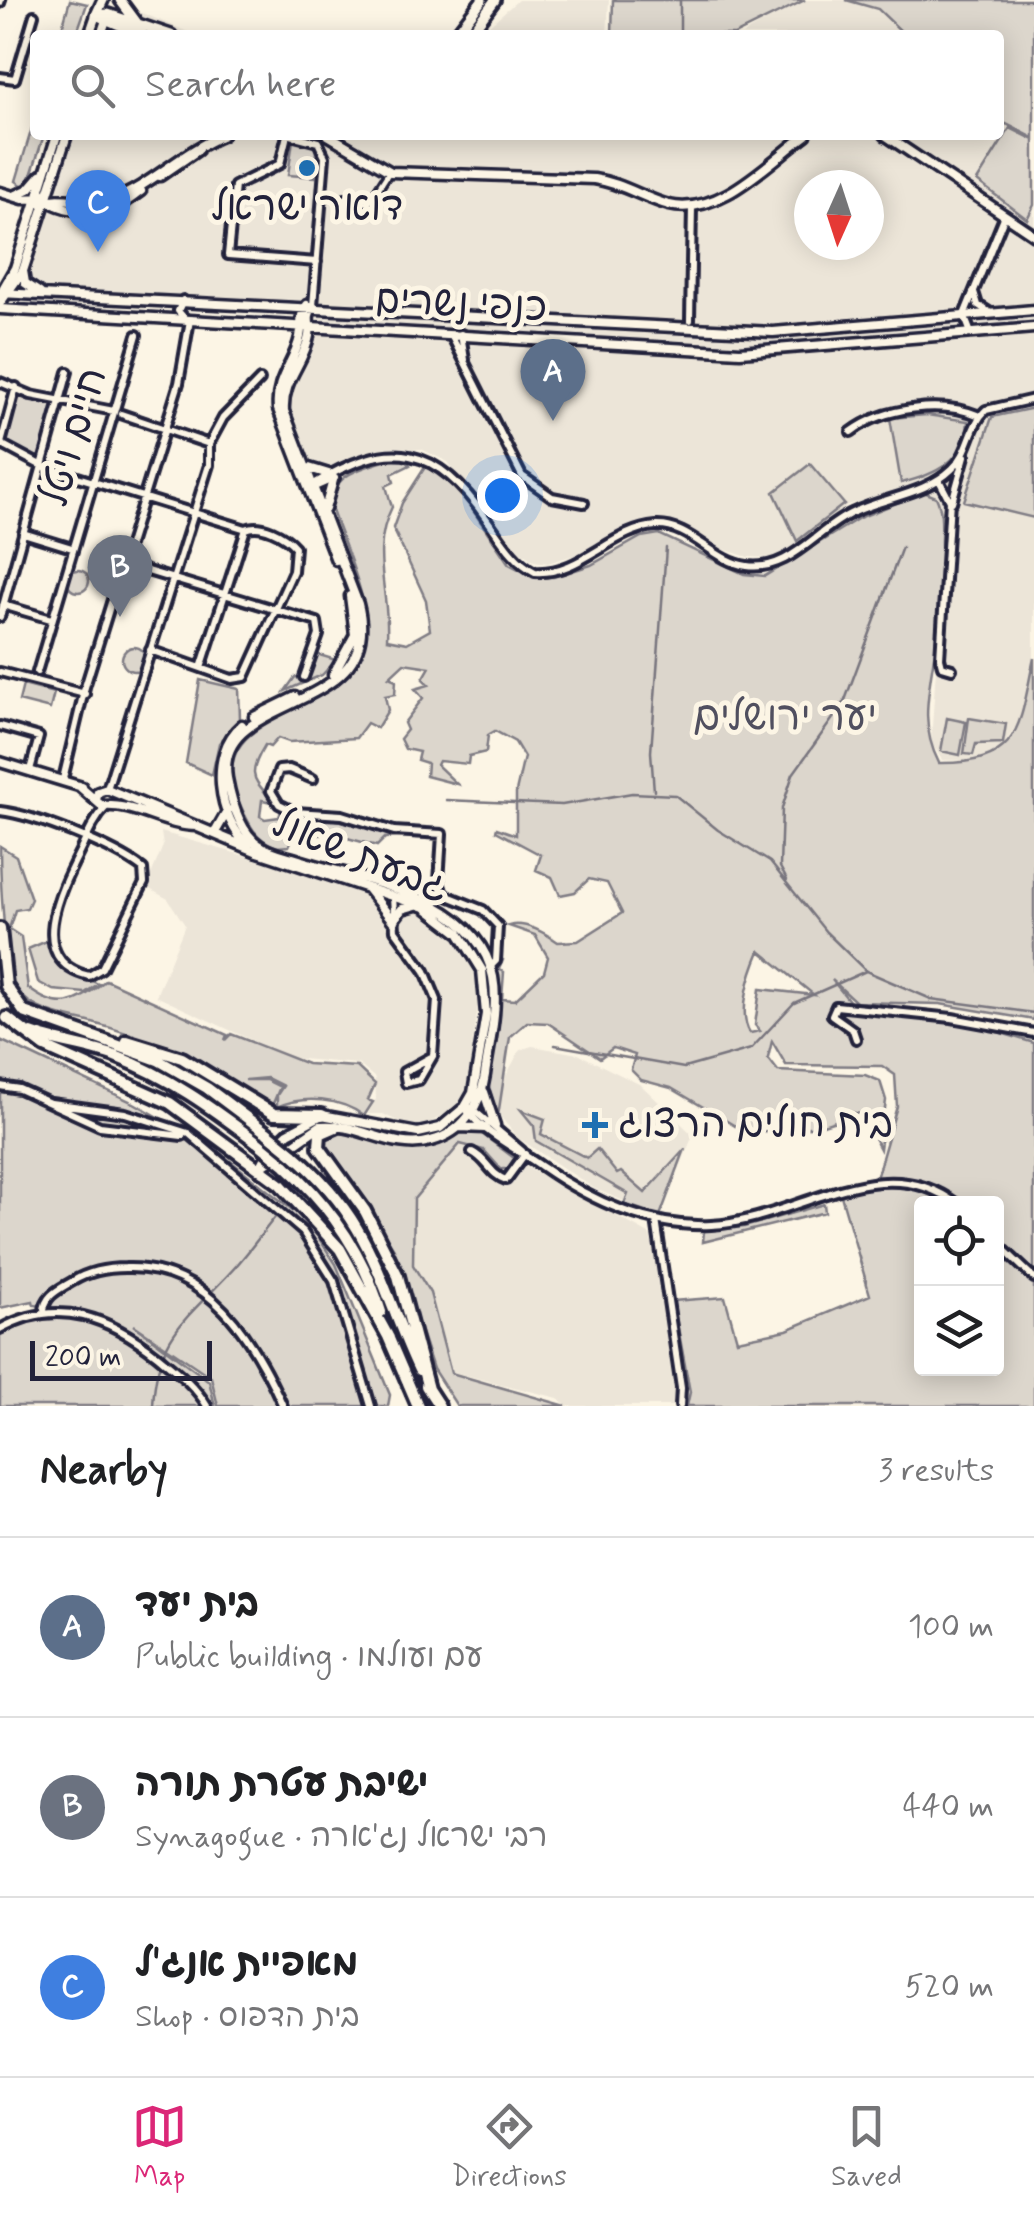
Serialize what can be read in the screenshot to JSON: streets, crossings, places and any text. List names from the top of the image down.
{
  "streets": {
    "street": ["כנפי נשרים", "חיים ויטל", "גבעת שאול"]
  },
  "parks": ["יער ירושלים"],
  "places": {
    "other": ["דואר ישראל"],
    "health": ["בית חולים הרצוג"]
  },
  "scale_bar": "200 m",
  "north": "bottom",
  "page": {
    "search": "Search here",
    "pins": ["C", "A", "B"],
    "scale": "200 m",
    "heading": ["Nearby", "3 results"],
    "list": [
      {
        "mark": "A",
        "name": "בית יעד",
        "note": "Public building · עם ועולמו",
        "value": "100 m"
      },
      {
        "mark": "B",
        "name": "ישיבת עטרת תורה",
        "note": "Synagogue · רבי ישראל נג'ארה",
        "value": "440 m"
      },
      {
        "mark": "C",
        "name": "מאפיית אנג'ל",
        "note": "Shop · בית הדפוס",
        "value": "520 m"
      }
    ],
    "nav": ["Map", "Directions", "Saved"]
  }
}
